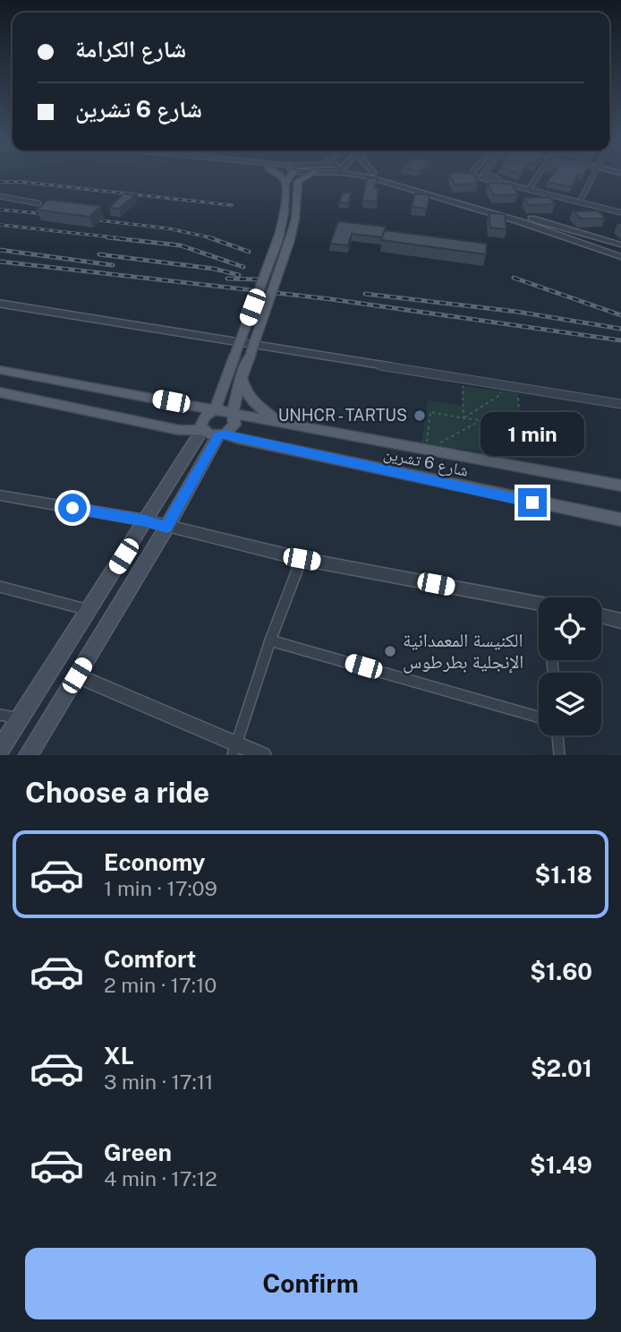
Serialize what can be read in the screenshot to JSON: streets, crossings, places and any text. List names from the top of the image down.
{
  "streets": {
    "main road": ["شارع 6 تشرين"]
  },
  "places": ["UNHCR - TARTUS", "الكنيسة المعمدانية الإنجلية بطرطوس"],
  "page": {
    "banner": ["شارع الكرامة", "شارع 6 تشرين"],
    "bubble": "1 min",
    "heading": "Choose a ride",
    "list": [
      {
        "name": "Economy",
        "note": "1 min · 17:09",
        "value": "$1.18"
      },
      {
        "name": "Comfort",
        "note": "2 min · 17:10",
        "value": "$1.60"
      },
      {
        "name": "XL",
        "note": "3 min · 17:11",
        "value": "$2.01"
      },
      {
        "name": "Green",
        "note": "4 min · 17:12",
        "value": "$1.49"
      }
    ],
    "buttons": "Confirm"
  }
}
